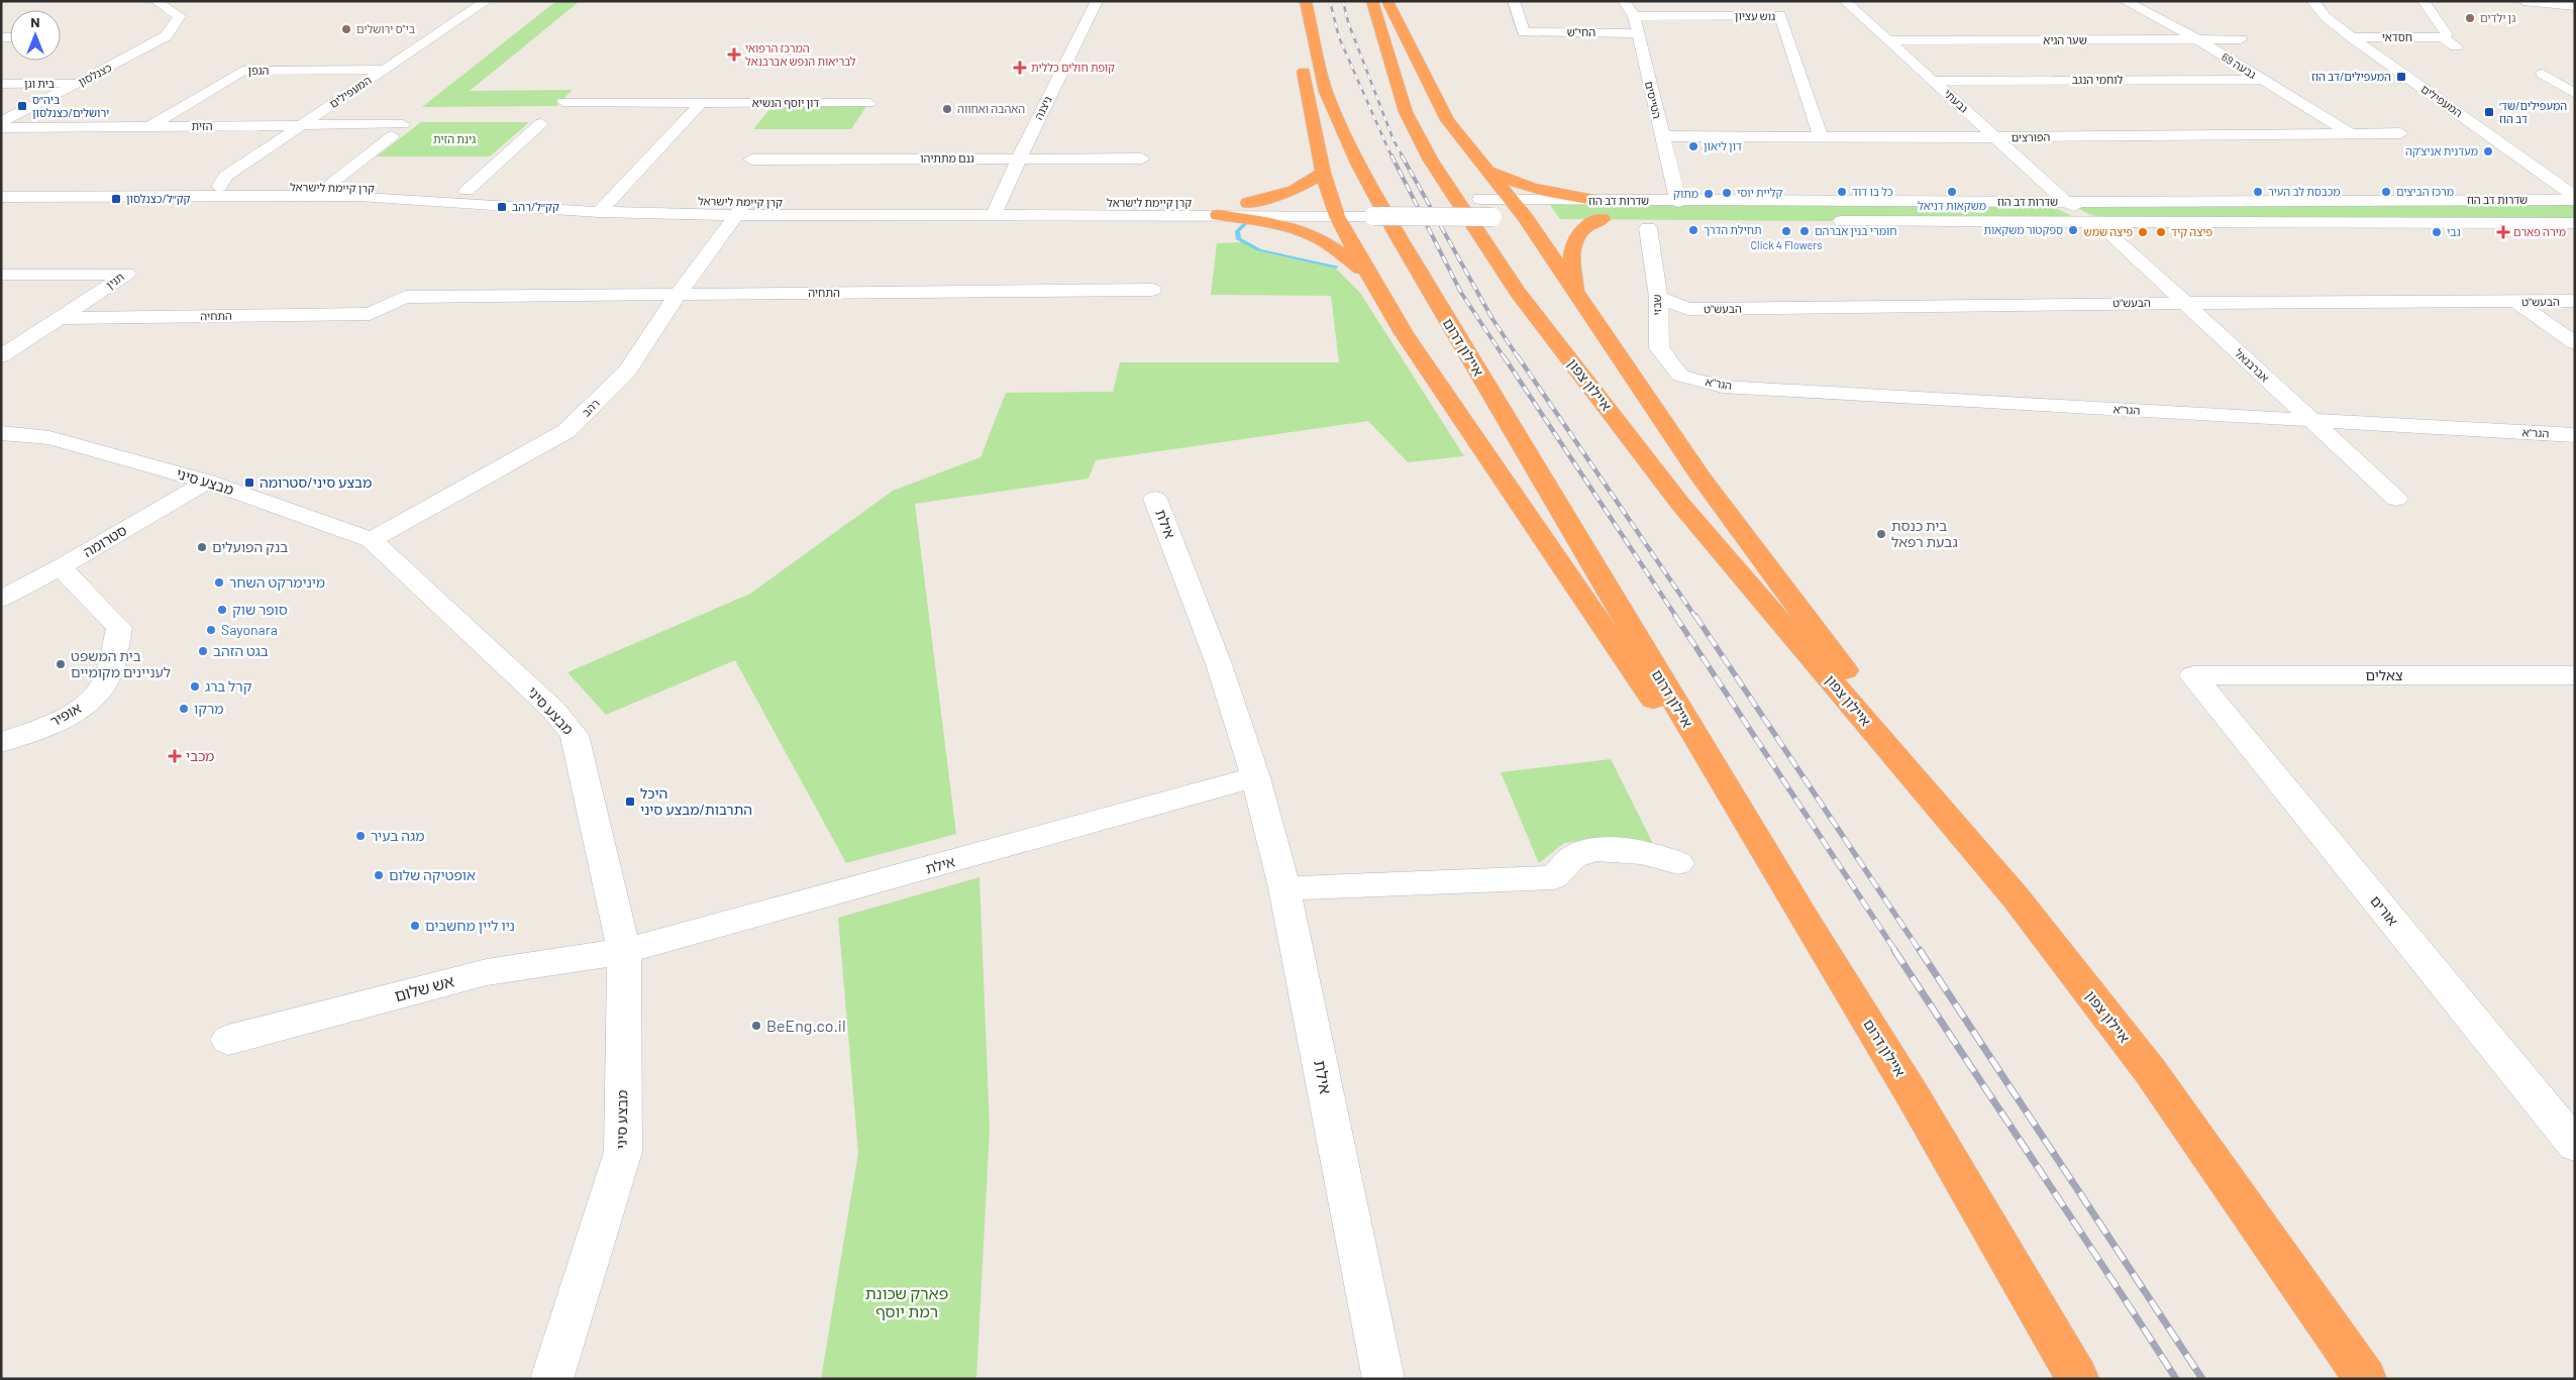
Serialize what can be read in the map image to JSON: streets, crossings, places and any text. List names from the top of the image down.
{
  "streets": {
    "highway": ["איילון דרום", "איילון צפון"],
    "street": [
      "גוש עציון",
      "החי\"ש",
      "חסדאי",
      "שער הגיא",
      "גבעה 69",
      "הגפן",
      "כצנלסון",
      "לוחמי הנגב",
      "בית וגן",
      "המעפילים",
      "הטייסים",
      "גבעתי",
      "דון יוסף הנשיא",
      "ניצנה",
      "הזית",
      "הפורצים",
      "גנם מתתיהו",
      "קרן קיימת לישראל",
      "שדרות דב הוז",
      "תנין",
      "התחיה",
      "הבעש\"ט",
      "שבזי",
      "אברבנאל",
      "הגר\"א",
      "רהב",
      "מבצע סיני",
      "אילת",
      "סטרומה",
      "צאלים",
      "אופיר",
      "אורים",
      "אש שלום"
    ]
  },
  "crossings": [
    ["גוש עציון", "הטייסים"],
    ["גוש עציון", "הפורצים"],
    ["החי\"ש", "הטייסים"],
    ["חסדאי", "המעפילים"],
    ["שער הגיא", "גבעה 69"],
    ["שער הגיא", "גבעתי"],
    ["גבעה 69", "לוחמי הנגב"],
    ["גבעה 69", "הפורצים"],
    ["הגפן", "המעפילים"],
    ["הגפן", "הזית"],
    ["כצנלסון", "בית וגן"],
    ["לוחמי הנגב", "גבעתי"],
    ["המעפילים", "הזית"],
    ["המעפילים", "קרן קיימת לישראל"],
    ["המעפילים", "שדרות דב הוז"],
    ["הטייסים", "הפורצים"],
    ["הטייסים", "שדרות דב הוז"],
    ["גבעתי", "הפורצים"],
    ["גבעתי", "שדרות דב הוז"],
    ["ניצנה", "גנם מתתיהו"],
    ["ניצנה", "קרן קיימת לישראל"],
    ["הזית", "קרן קיימת לישראל"],
    ["קרן קיימת לישראל", "שדרות דב הוז"],
    ["קרן קיימת לישראל", "רהב"],
    ["שדרות דב הוז", "שבזי"],
    ["שדרות דב הוז", "אברבנאל"],
    ["תנין", "התחיה"],
    ["התחיה", "רהב"],
    ["הבעש\"ט", "שבזי"],
    ["הבעש\"ט", "אברבנאל"],
    ["שבזי", "הגר\"א"],
    ["אברבנאל", "הגר\"א"],
    ["רהב", "מבצע סיני"],
    ["מבצע סיני", "אילת"],
    ["מבצע סיני", "סטרומה"],
    ["מבצע סיני", "אש שלום"],
    ["אילת", "אש שלום"],
    ["סטרומה", "אופיר"],
    ["צאלים", "אורים"]
  ],
  "parks": ["גינת הזית", "פארק שכונת רמת יוסף"],
  "places": {
    "other": [
      "גן ילדים",
      "בי\"ס ירושלים",
      "האהבה ואחווה",
      "דון ליאון",
      "מעדנית אניצ'קה",
      "כל בו דוד",
      "משקאות דניאל",
      "מכבסת לב העיר",
      "מרכז הביצים",
      "קליית יוסי",
      "מתוק",
      "תחילת הדרך",
      "ספקטור משקאות",
      "Click 4 Flowers",
      "חומרי בנין אברהם",
      "פיצה שמש",
      "פיצה קיד",
      "גבי",
      "בית כנסת גבעת רפאל",
      "בנק הפועלים",
      "מינימרקט השחר",
      "סופר שוק",
      "Sayonara",
      "בגט הזהב",
      "בית המשפט לעניינים מקומיים",
      "קרל ברג",
      "מרקו",
      "מגה בעיר",
      "אופטיקה שלום",
      "ניו ליין מחשבים",
      "BeEng.co.il"
    ],
    "health": [
      "המרכז הרפואי לבריאות הנפש אברבנאל",
      "קופת חולים כללית",
      "מירה פארם",
      "מכבי"
    ],
    "transit": [
      "המעפילים/דב הוז",
      "ביה״ס ירושלים/כצנלסון",
      "המעפילים/שד׳ דב הוז",
      "קק״ל/כצנלסון",
      "קק״ל/רהב",
      "מבצע סיני/סטרומה",
      "היכל התרבות/מבצע סיני"
    ]
  },
  "north": "top"
}
